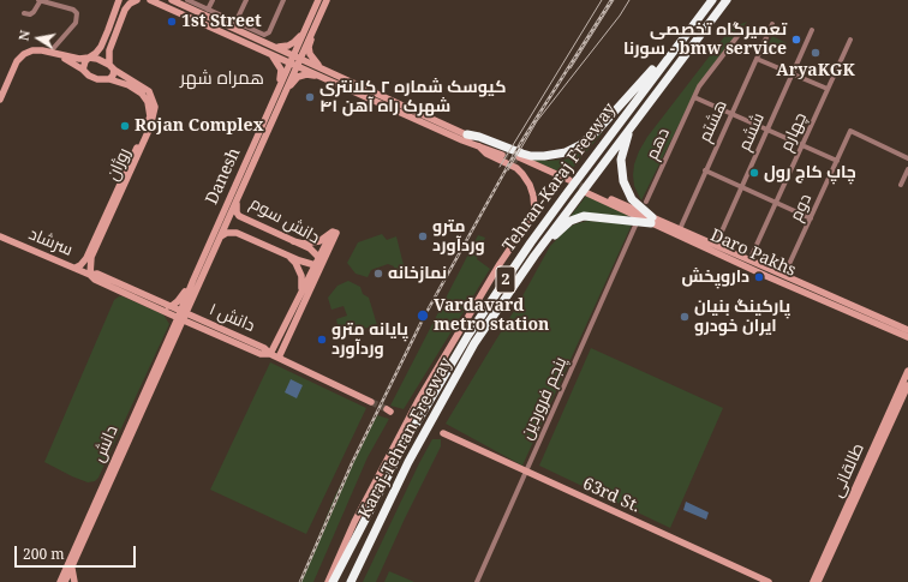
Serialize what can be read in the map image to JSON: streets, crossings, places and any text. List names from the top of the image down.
{
  "streets": {
    "highway": ["Tehran-Karaj Freeway", "2", "Karaj-Tehran Freeway"],
    "street": [
      "هشتم",
      "ششم",
      "چهارم",
      "دهم",
      "روژان",
      "Danesh",
      "دوم",
      "دانش سوم",
      "سرشاد",
      "Daro Pakhs",
      "دانش ۱",
      "پنجم فروردین",
      "دانش",
      "طالقانی",
      "63rd St."
    ]
  },
  "crossings": [
    ["Danesh", "دانش سوم"],
    ["Danesh", "سرشاد"],
    ["Danesh", "دانش ۱"],
    ["Danesh", "دانش"],
    ["دانش سوم", "دانش"],
    ["سرشاد", "دانش ۱"],
    ["سرشاد", "دانش"],
    ["2", "Karaj-Tehran Freeway"],
    ["دانش ۱", "دانش"],
    ["پنجم فروردین", "63rd St."]
  ],
  "districts": ["همراه شهر"],
  "places": [
    "1st Street",
    "تعمیرگاه تخصصی سورنا - bmw service",
    "AryaKGK",
    "کیوسک شماره ۲ کلانتری ۴۱ شهرک راه آهن",
    "Rojan Complex",
    "چاپ کاج رول",
    "مترو وردآورد",
    "نمازخانه",
    "داروپخش",
    "Vardavard metro station",
    "پارکینگ بنیان ایران خودرو",
    "پایانه مترو وردآورد"
  ],
  "scale_bar": "200 m",
  "north": "left"
}
